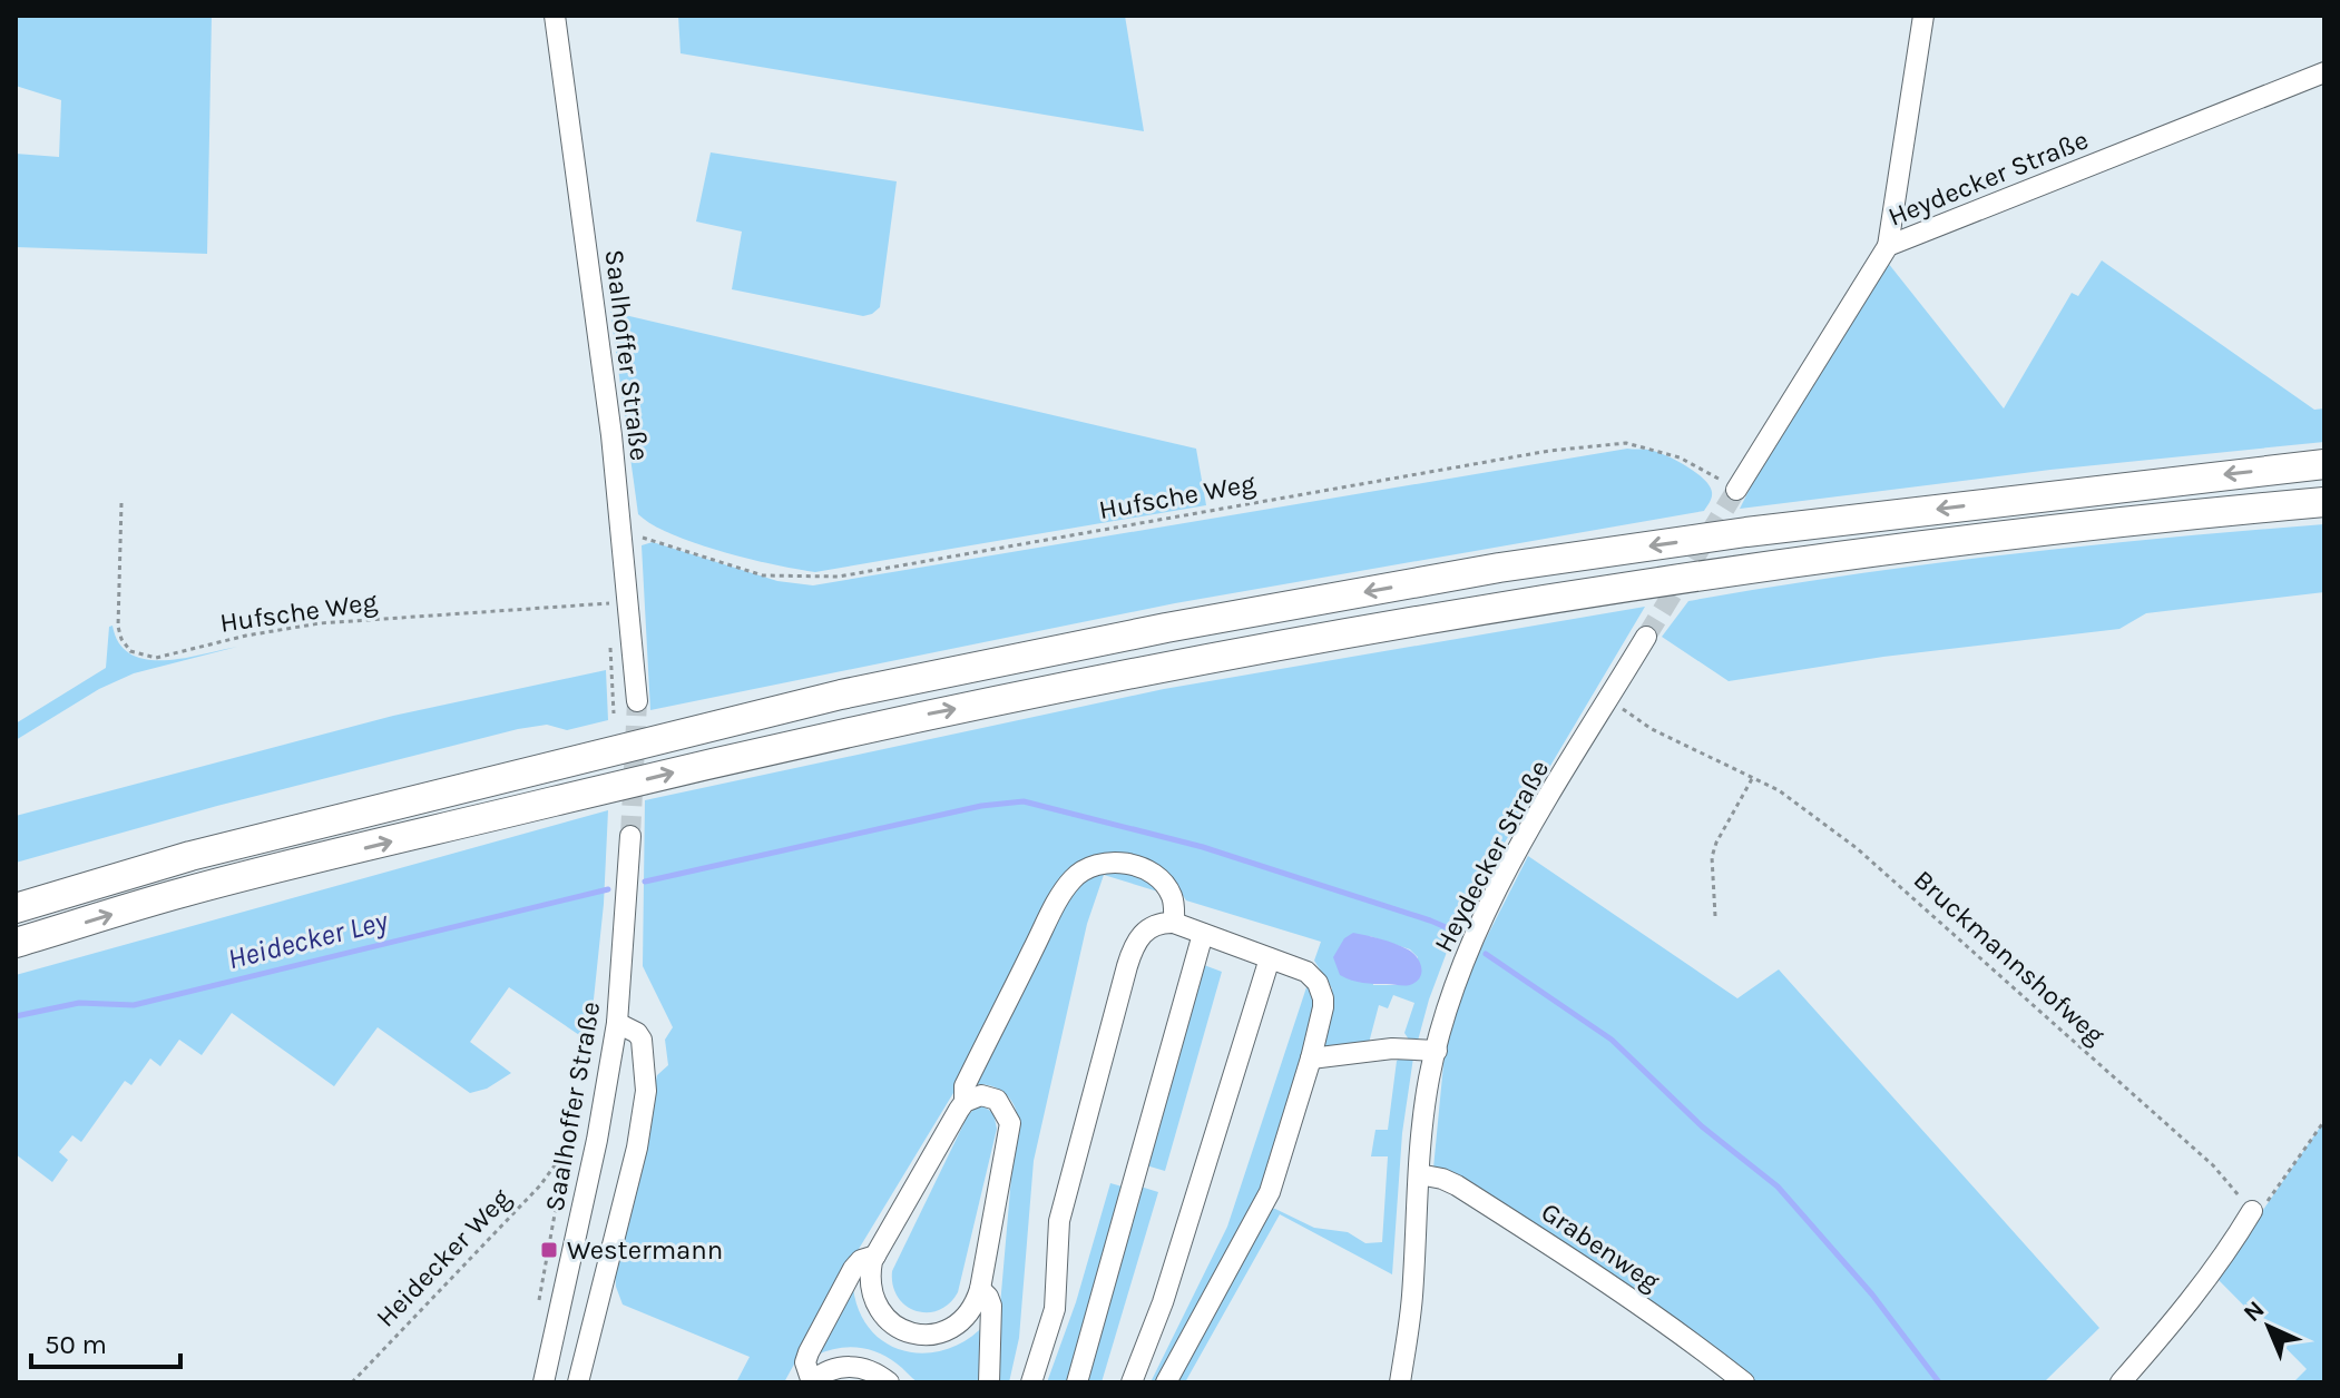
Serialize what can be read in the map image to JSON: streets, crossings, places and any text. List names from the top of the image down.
{
  "streets": {
    "street": ["Heydecker Straße", "Saalhoffer Straße", "Grabenweg"],
    "path": ["Hufsche Weg", "Bruckmannshofweg", "Heidecker Weg"]
  },
  "crossings": [
    ["Heydecker Straße", "Hufsche Weg"],
    ["Heydecker Straße", "Bruckmannshofweg"],
    ["Heydecker Straße", "Grabenweg"],
    ["Saalhoffer Straße", "Hufsche Weg"]
  ],
  "water": ["Heidecker Ley"],
  "places": {
    "transit": ["Westermann"]
  },
  "scale_bar": "50 m",
  "north": "top left"
}
